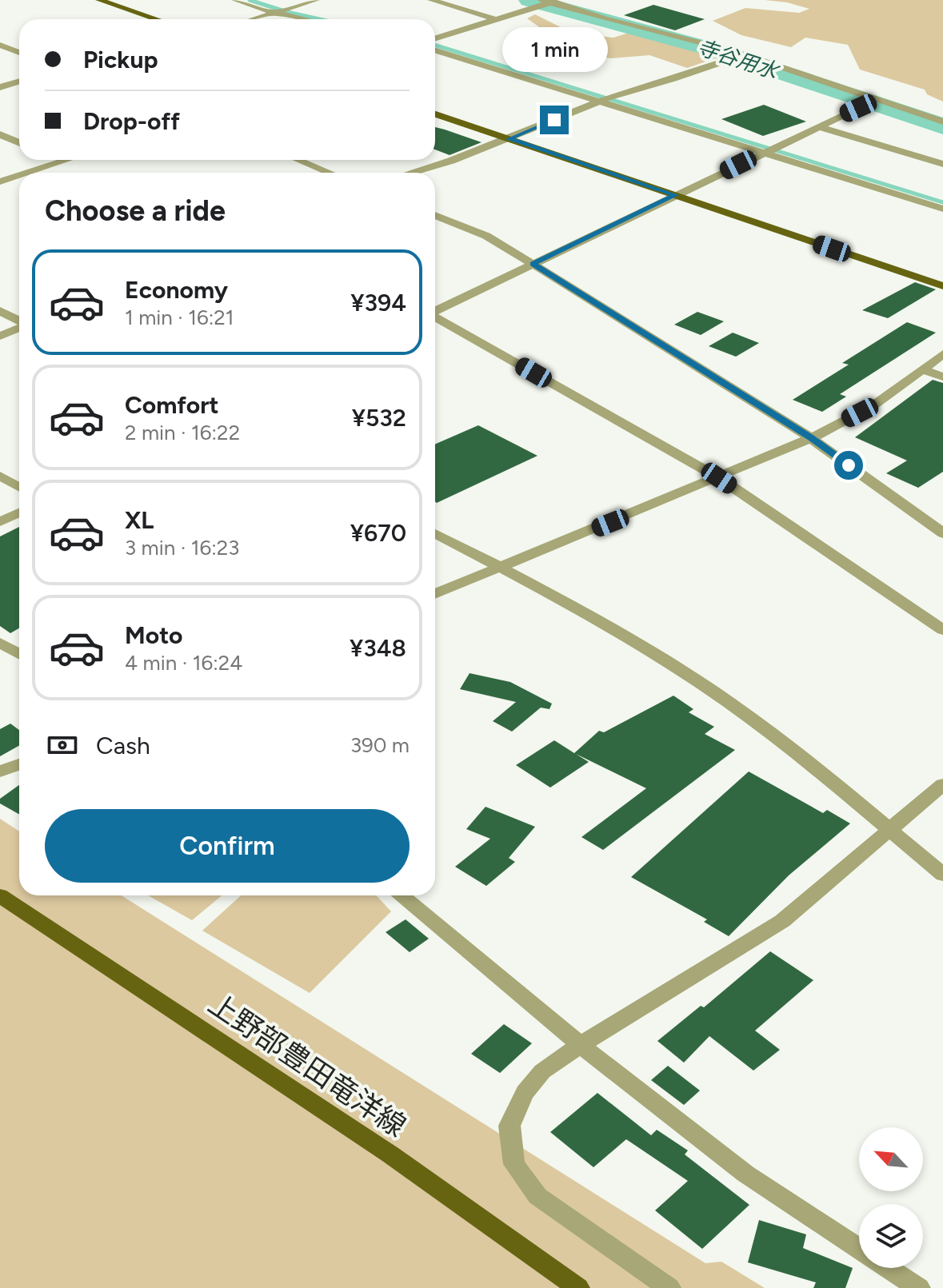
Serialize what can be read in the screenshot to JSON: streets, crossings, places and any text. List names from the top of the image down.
{
  "streets": {
    "main road": ["上野部豊田竜洋線"]
  },
  "water": ["寺谷用水"],
  "north": "top left",
  "page": {
    "banner": ["Pickup", "Drop-off"],
    "bubble": "1 min",
    "heading": "Choose a ride",
    "list": [
      {
        "name": "Economy",
        "note": "1 min · 16:21",
        "value": "¥394"
      },
      {
        "name": "Comfort",
        "note": "2 min · 16:22",
        "value": "¥532"
      },
      {
        "name": "XL",
        "note": "3 min · 16:23",
        "value": "¥670"
      },
      {
        "name": "Moto",
        "note": "4 min · 16:24",
        "value": "¥348"
      }
    ],
    "pay": ["Cash", "390 m"],
    "buttons": "Confirm"
  }
}
